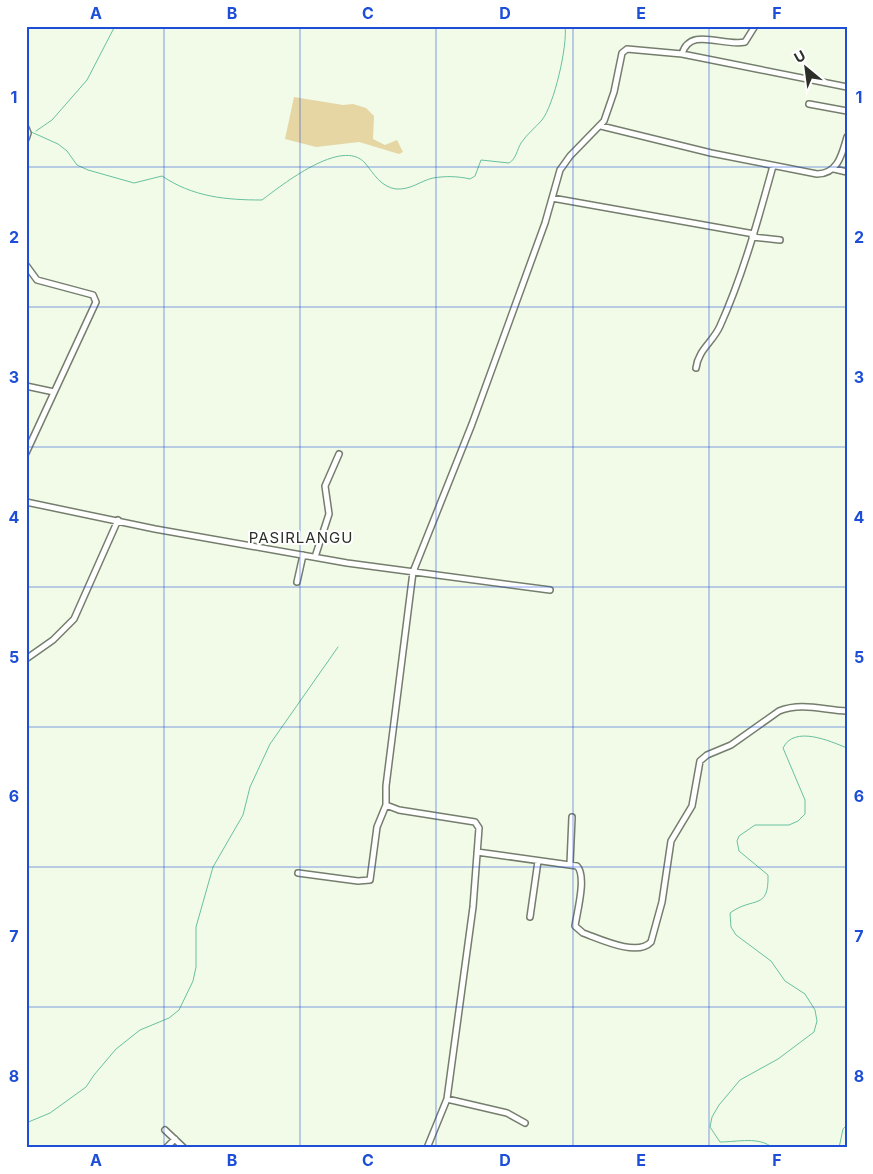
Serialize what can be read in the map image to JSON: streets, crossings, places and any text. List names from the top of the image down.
{
  "districts": ["PASIRLANGU"],
  "north": "top left",
  "grid": {
    "columns": [
      "A",
      "B",
      "C",
      "D",
      "E",
      "F"
    ],
    "rows": [
      "1",
      "2",
      "3",
      "4",
      "5",
      "6",
      "7",
      "8"
    ]
  }
}
